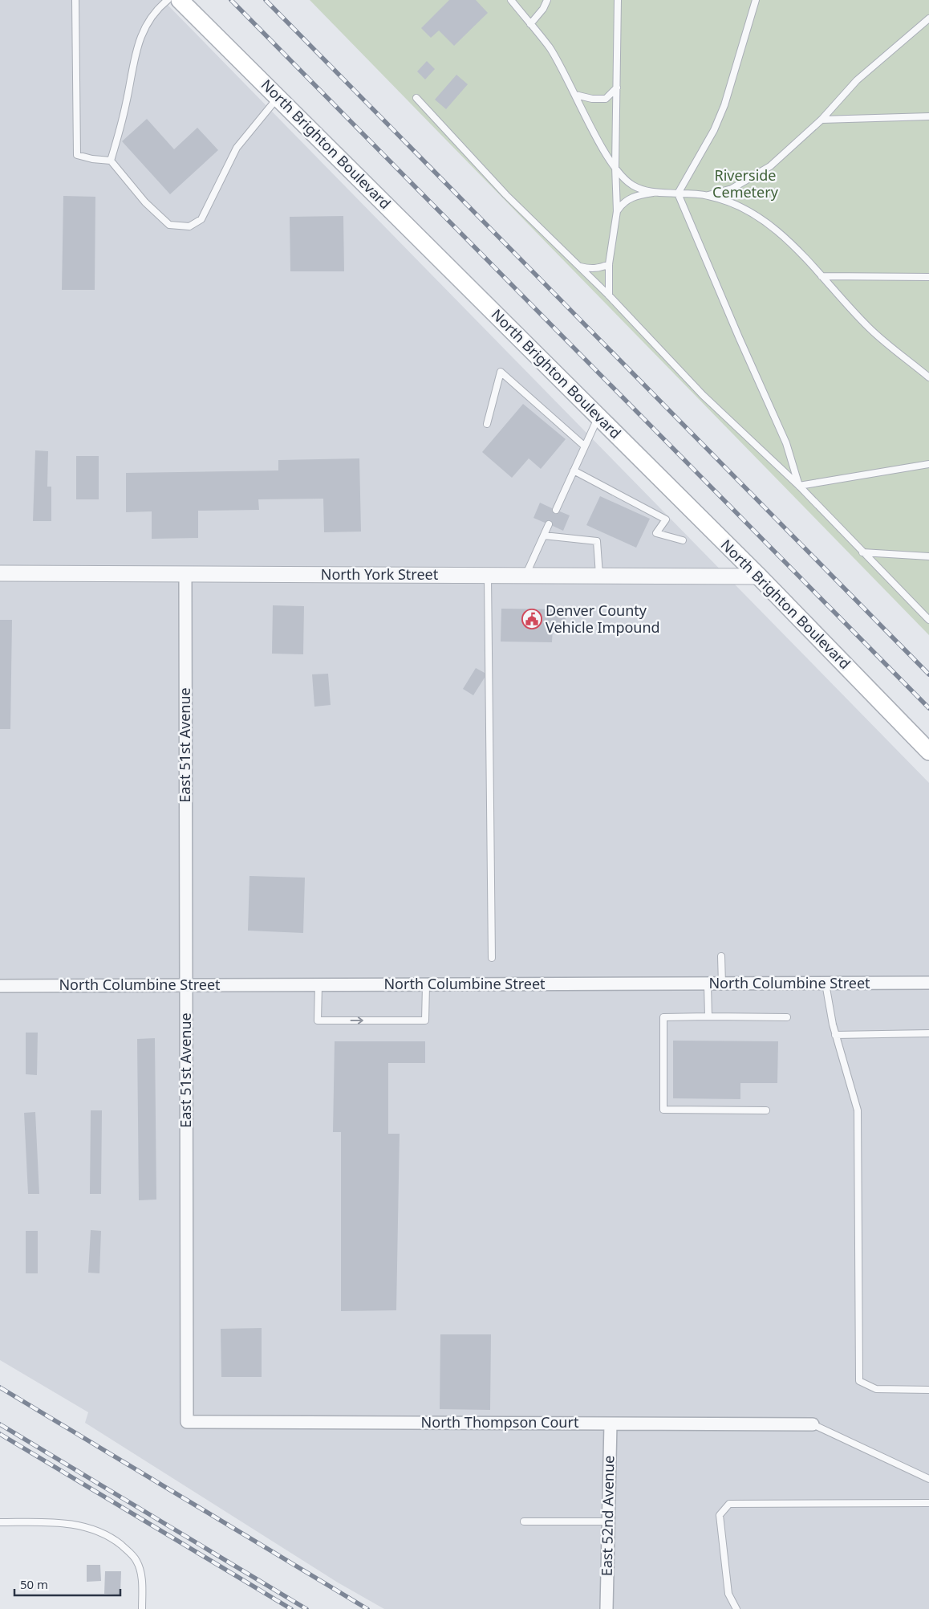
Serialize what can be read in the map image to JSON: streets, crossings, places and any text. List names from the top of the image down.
{
  "streets": {
    "main road": ["North Brighton Boulevard"],
    "street": [
      "North York Street",
      "East 51st Avenue",
      "North Columbine Street",
      "North Thompson Court",
      "East 52nd Avenue"
    ]
  },
  "crossings": [
    ["North Brighton Boulevard", "North York Street"],
    ["North York Street", "East 51st Avenue"],
    ["East 51st Avenue", "North Columbine Street"],
    ["East 51st Avenue", "North Thompson Court"],
    ["North Thompson Court", "East 52nd Avenue"]
  ],
  "parks": ["Riverside Cemetery"],
  "places": {
    "public building": ["Denver County Vehicle Impound"]
  },
  "scale_bar": "50 m"
}
